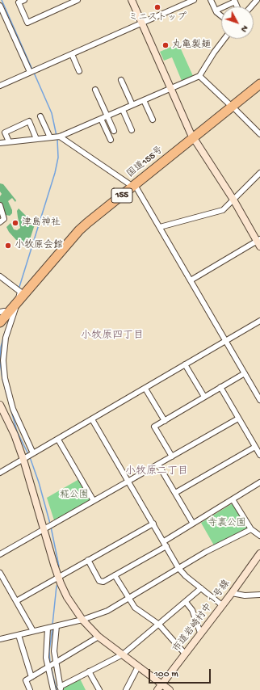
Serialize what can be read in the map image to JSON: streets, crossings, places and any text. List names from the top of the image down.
{
  "streets": {
    "highway": ["国道155号", "155"],
    "street": ["市道岩崎村中１号線"]
  },
  "districts": ["小牧原四丁目", "小牧原二丁目"],
  "parks": ["糀公園", "寺裏公園"],
  "places": [
    "ミニストップ",
    "丸亀製麺",
    "津島神社",
    "小牧原会館"
  ],
  "scale_bar": "100 m",
  "north": "bottom right"
}
